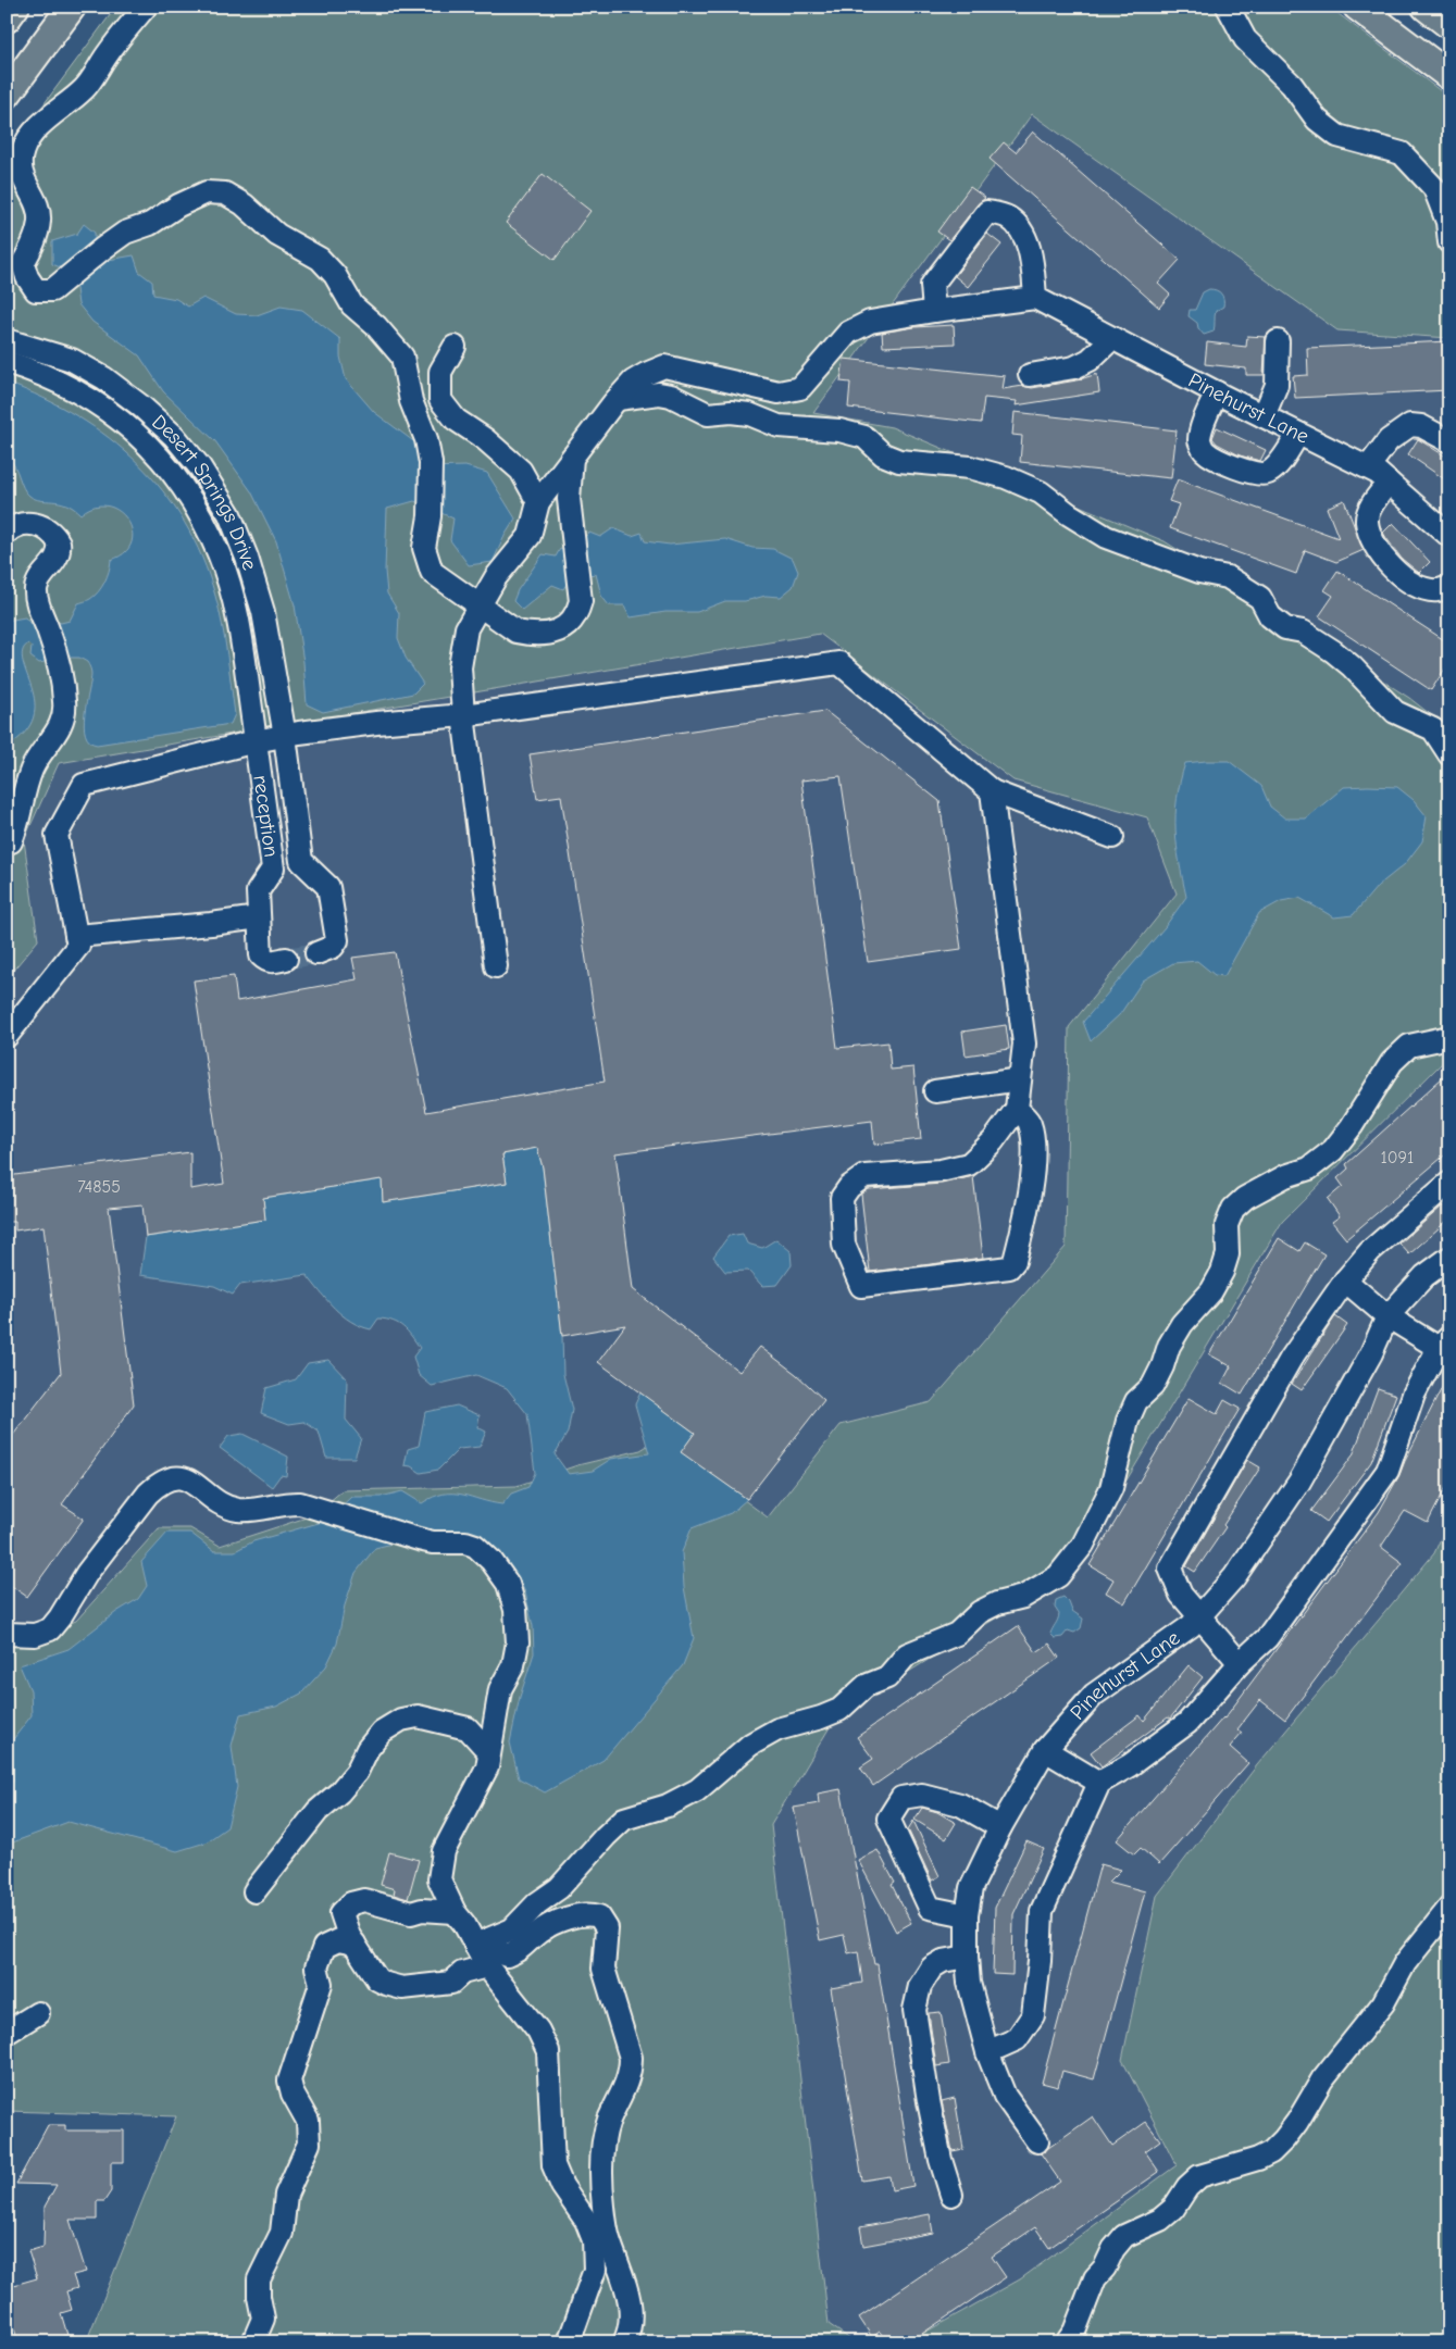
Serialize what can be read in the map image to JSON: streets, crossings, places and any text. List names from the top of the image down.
{
  "streets": {
    "street": ["Pinehurst Lane", "Desert Springs Drive", "reception"]
  },
  "crossings": [
    ["Desert Springs Drive", "reception"]
  ],
  "house_numbers": ["1091", "74855"]
}
